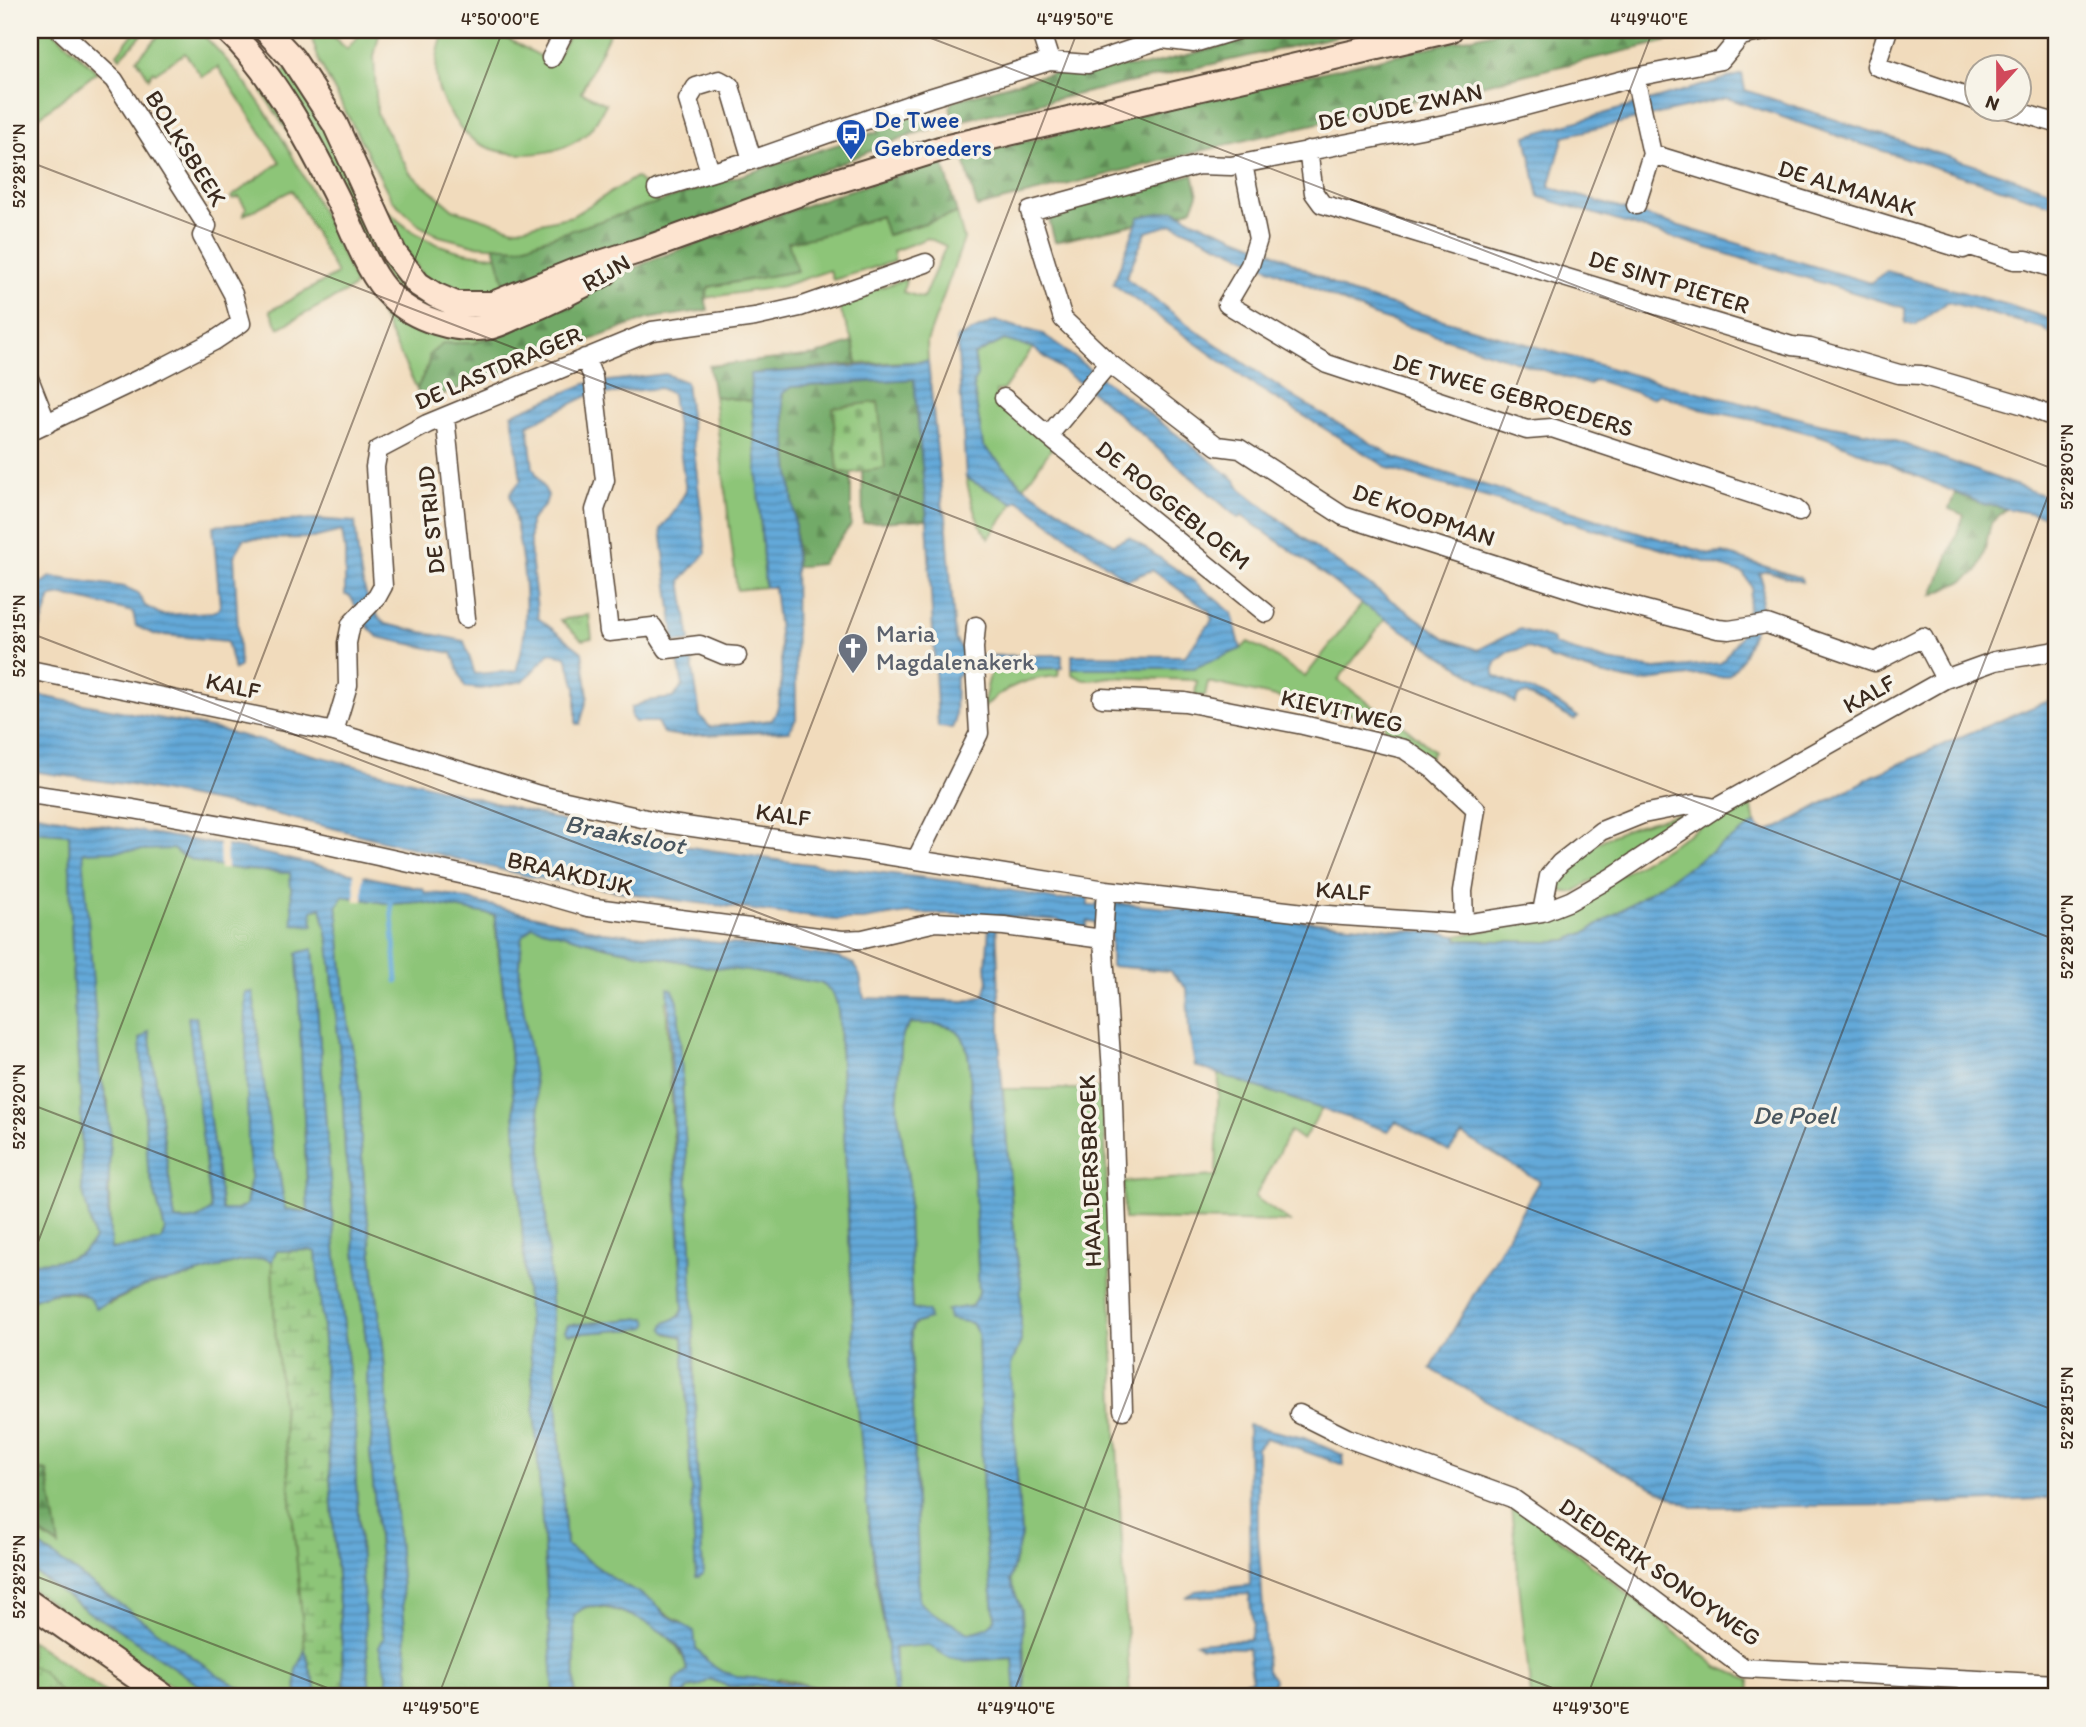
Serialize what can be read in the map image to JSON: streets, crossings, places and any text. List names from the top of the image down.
{
  "streets": {
    "main road": ["RIJN"],
    "street": [
      "DE OUDE ZWAN",
      "BOLKSBEEK",
      "DE ALMANAK",
      "DE SINT PIETER",
      "DE LASTDRAGER",
      "DE TWEE GEBROEDERS",
      "DE ROGGEBLOEM",
      "DE KOOPMAN",
      "DE STRIJD",
      "KALF",
      "KIEVITWEG",
      "BRAAKDIJK",
      "HAALDERSBROEK",
      "DIEDERIK SONOYWEG"
    ]
  },
  "crossings": [
    ["DE OUDE ZWAN", "DE SINT PIETER"],
    ["DE OUDE ZWAN", "DE TWEE GEBROEDERS"],
    ["DE OUDE ZWAN", "DE KOOPMAN"],
    ["DE LASTDRAGER", "DE STRIJD"],
    ["DE LASTDRAGER", "KALF"],
    ["DE KOOPMAN", "KALF"],
    ["KALF", "KIEVITWEG"],
    ["KALF", "HAALDERSBROEK"],
    ["BRAAKDIJK", "HAALDERSBROEK"]
  ],
  "water": ["Braaksloot", "De Poel"],
  "places": {
    "bus stop": ["De Twee Gebroeders"],
    "church": ["Maria Magdalenakerk"]
  },
  "north": "bottom",
  "coordinates": [
    "4°50'00\"E",
    "4°49'50\"E",
    "4°49'40\"E",
    "52°28'10\"N",
    "52°28'05\"N",
    "52°28'15\"N",
    "52°28'20\"N",
    "52°28'25\"N",
    "4°49'30\"E"
  ]
}
